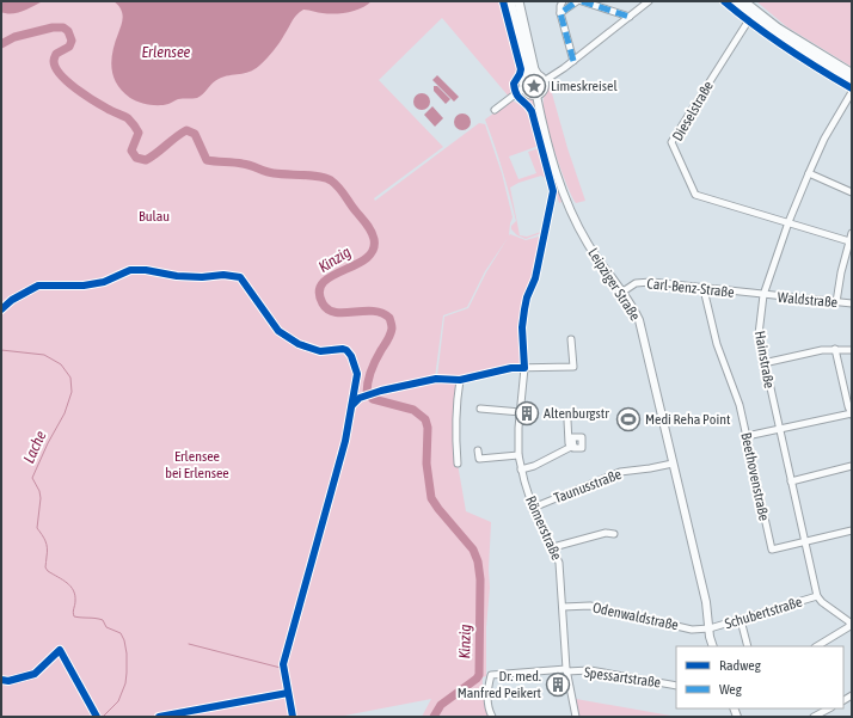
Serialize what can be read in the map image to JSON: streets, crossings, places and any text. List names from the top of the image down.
{
  "streets": {
    "main road": ["Leipziger Straße"],
    "street": [
      "Dieselstraße",
      "Carl-Benz-Straße",
      "Waldstraße",
      "Hainstraße",
      "Beethovenstraße",
      "Taunusstraße",
      "Römerstraße",
      "Schubertstraße",
      "Odenwaldstraße",
      "Spessartstraße"
    ]
  },
  "crossings": [
    ["Dieselstraße", "Hainstraße"],
    ["Leipziger Straße", "Carl-Benz-Straße"],
    ["Leipziger Straße", "Taunusstraße"],
    ["Leipziger Straße", "Schubertstraße"],
    ["Leipziger Straße", "Odenwaldstraße"],
    ["Carl-Benz-Straße", "Waldstraße"],
    ["Carl-Benz-Straße", "Hainstraße"],
    ["Carl-Benz-Straße", "Beethovenstraße"],
    ["Waldstraße", "Hainstraße"],
    ["Hainstraße", "Beethovenstraße"],
    ["Hainstraße", "Schubertstraße"],
    ["Taunusstraße", "Römerstraße"],
    ["Römerstraße", "Odenwaldstraße"],
    ["Römerstraße", "Spessartstraße"],
    ["Schubertstraße", "Odenwaldstraße"]
  ],
  "water": ["Erlensee", "Kinzig", "Lache"],
  "parks": ["Bulau", "Erlensee bei Erlensee"],
  "places": {
    "place": ["Limeskreisel"],
    "building": ["Altenburgstr", "Dr. med. Manfred Peikert"],
    "sports": ["Medi Reha Point"]
  },
  "legend": ["Radweg", "Weg"]
}
